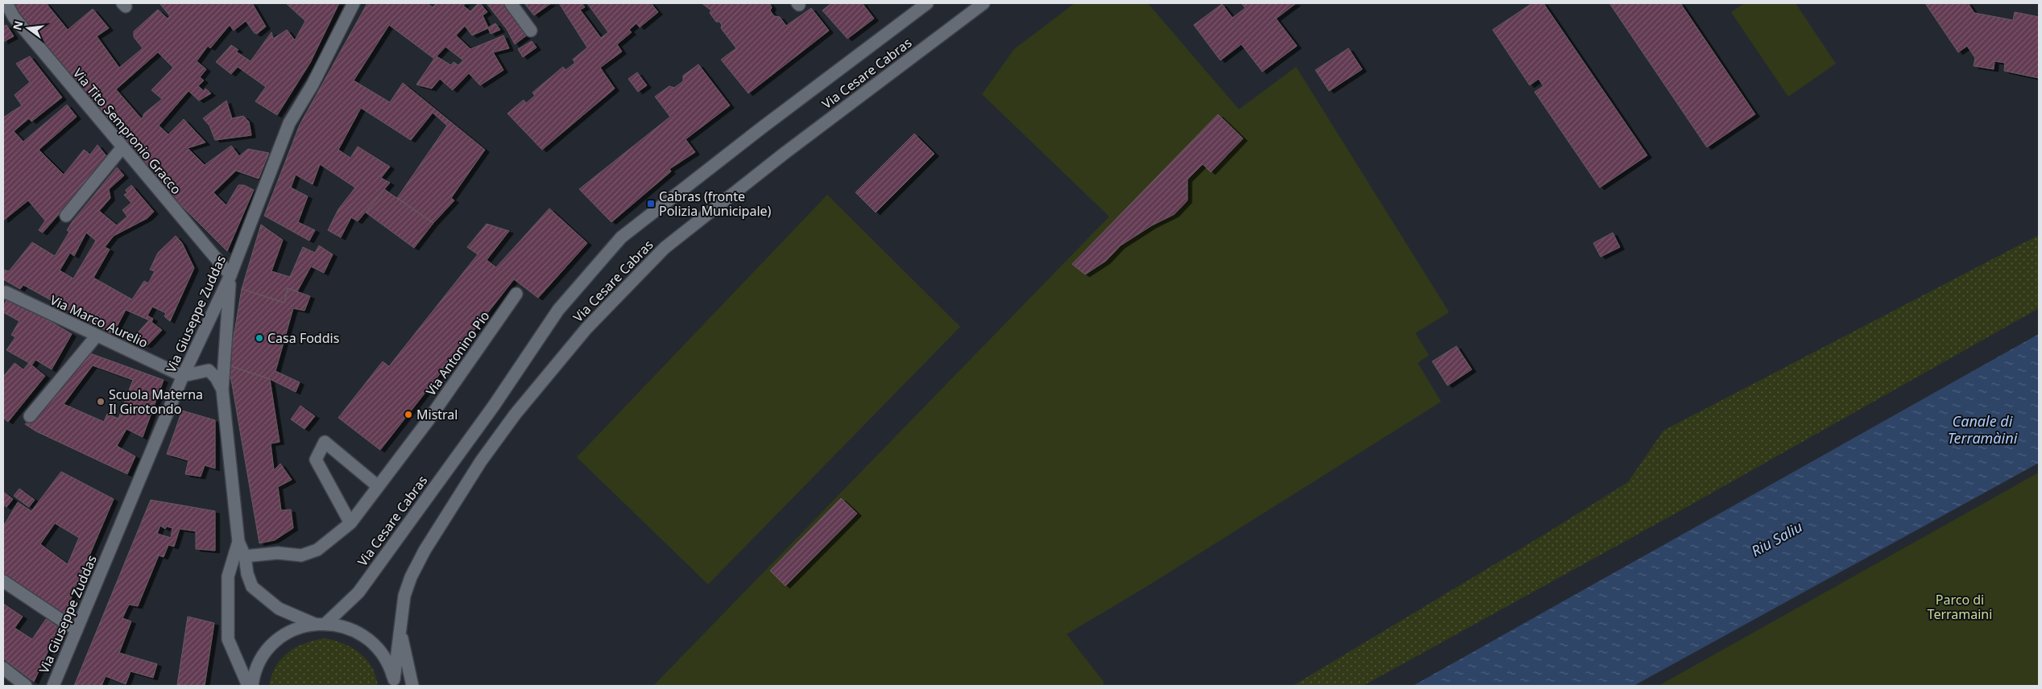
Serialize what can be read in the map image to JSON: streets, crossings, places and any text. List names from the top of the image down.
{
  "streets": {
    "street": [
      "Via Cesare Cabras",
      "Via Tito Sempronio Gracco",
      "Via Giuseppe Zuddas",
      "Via Marco Aurelio",
      "Via Antonino Pio"
    ]
  },
  "crossings": [
    ["Via Tito Sempronio Gracco", "Via Giuseppe Zuddas"],
    ["Via Giuseppe Zuddas", "Via Marco Aurelio"]
  ],
  "water": ["Canale di Terramàini", "Riu Saliu"],
  "parks": ["Parco di Terramaini"],
  "places": {
    "transit": ["Cabras (fronte Polizia Municipale)"],
    "other": ["Casa Foddis", "Scuola Materna Il Girotondo", "Mistral"]
  },
  "north": "left"
}
